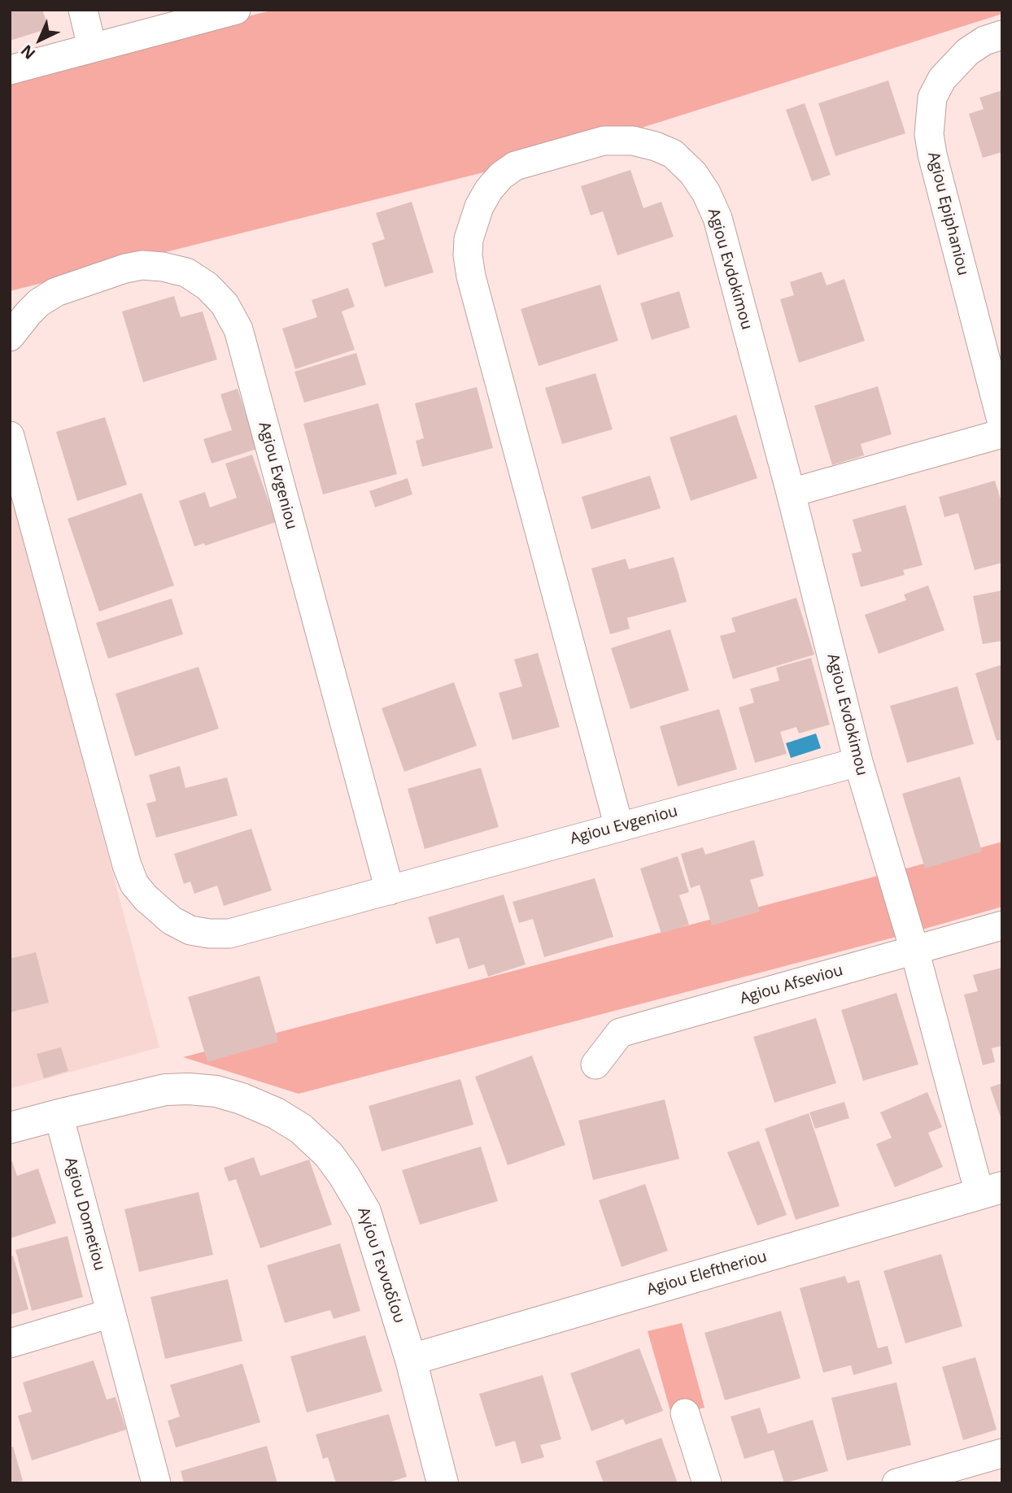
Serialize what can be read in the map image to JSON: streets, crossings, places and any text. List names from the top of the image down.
{
  "streets": {
    "street": [
      "Agiou Epiphaniou",
      "Agiou Evdokimou",
      "Agiou Evgeniou",
      "Agiou Afseviou",
      "Agiou Dometiou",
      "Αγίου Γενναδίου",
      "Agiou Eleftheriou"
    ]
  },
  "crossings": [
    ["Agiou Evdokimou", "Agiou Evgeniou"],
    ["Agiou Evdokimou", "Agiou Afseviou"],
    ["Agiou Evdokimou", "Agiou Eleftheriou"],
    ["Agiou Dometiou", "Αγίου Γενναδίου"],
    ["Αγίου Γενναδίου", "Agiou Eleftheriou"]
  ],
  "north": "bottom left"
}
